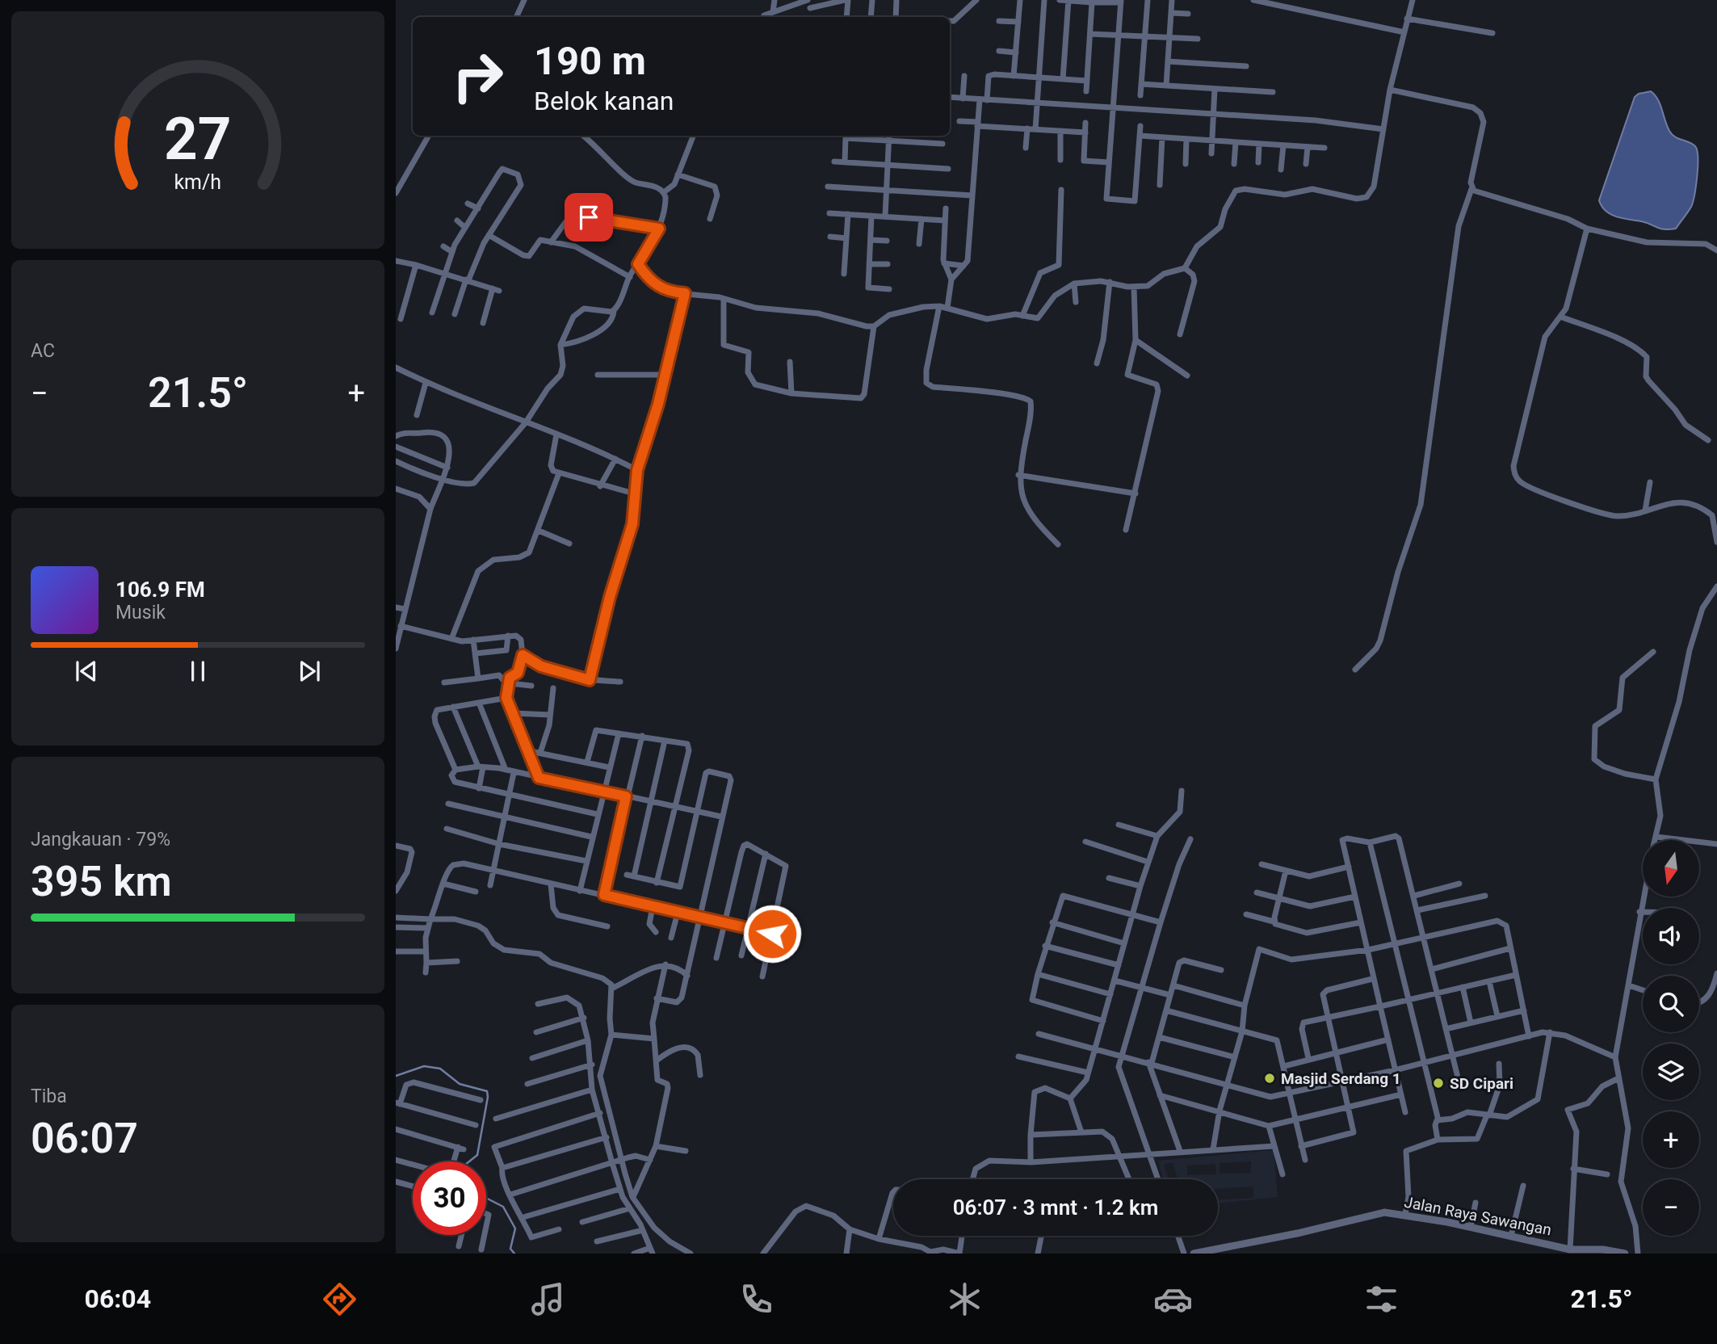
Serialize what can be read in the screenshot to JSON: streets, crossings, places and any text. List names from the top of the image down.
{
  "streets": {
    "street": ["Jalan Raya Sawangan"]
  },
  "places": ["Masjid Serdang 1", "SD Cipari"],
  "north": "bottom",
  "page": {
    "turn": ["190 m", "Belok kanan"],
    "tile": [
      "AC",
      ["Jangkauan · 79%", "395 km"],
      ["Tiba", "06:07"]
    ],
    "heat": ["−", "21.5°", "+"],
    "song": ["106.9 FM", "Musik"],
    "map_buttons": ["+", "−"],
    "limit": "30",
    "trip": "06:07 · 3 mnt · 1.2 km",
    "tabs": ["06:04", "21.5°"],
    "gauge": ["27", "km/h"]
  }
}
